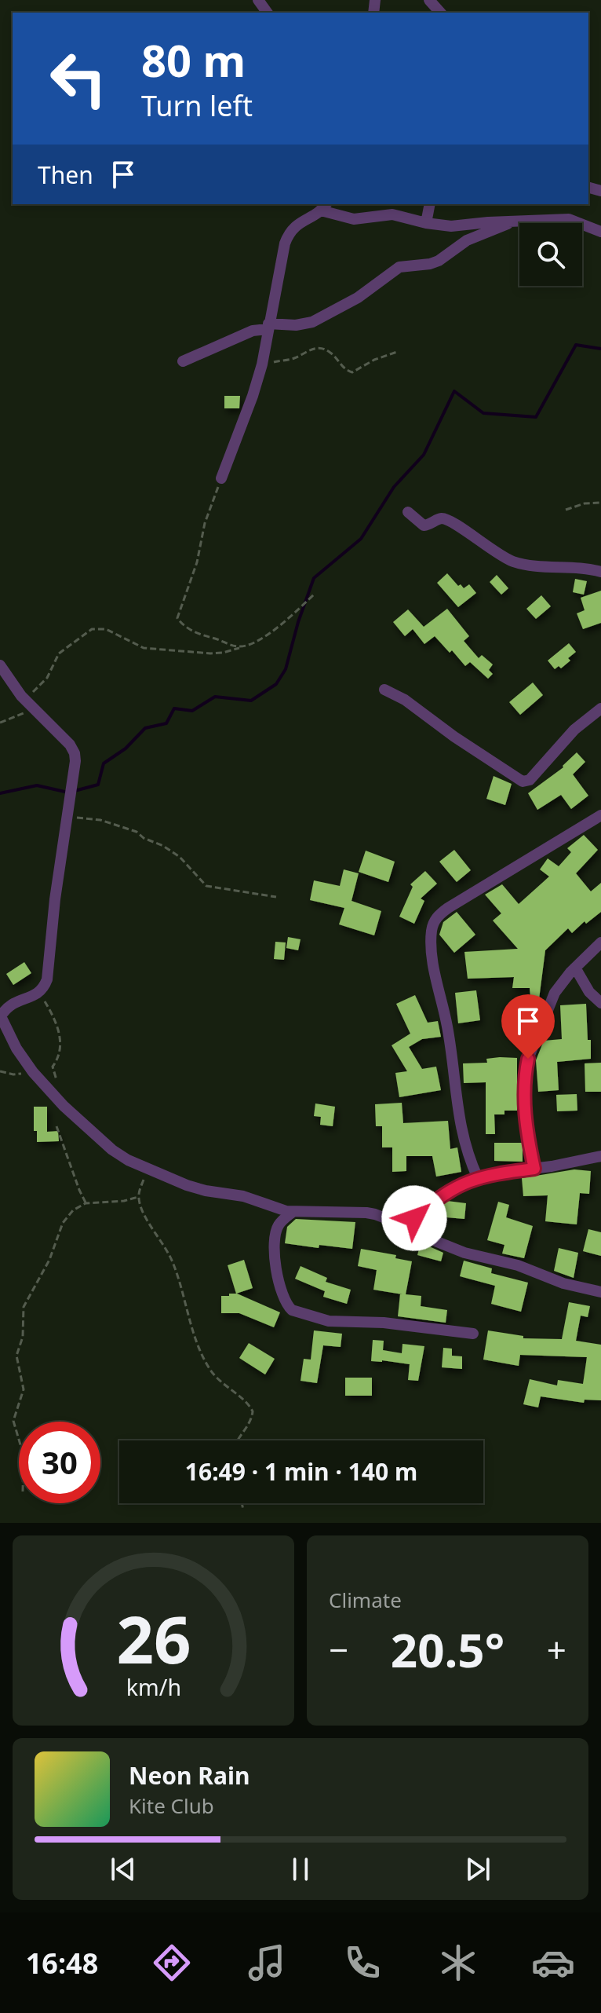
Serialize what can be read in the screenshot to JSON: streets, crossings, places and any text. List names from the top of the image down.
{
  "page": {
    "turn": ["80 m", "Turn left"],
    "then": "Then",
    "limit": "30",
    "trip": "16:49 · 1 min · 140 m",
    "tile": "Climate",
    "heat": ["−", "20.5°", "+"],
    "song": ["Neon Rain", "Kite Club"],
    "tabs": "16:48",
    "gauge": ["26", "km/h"]
  }
}
